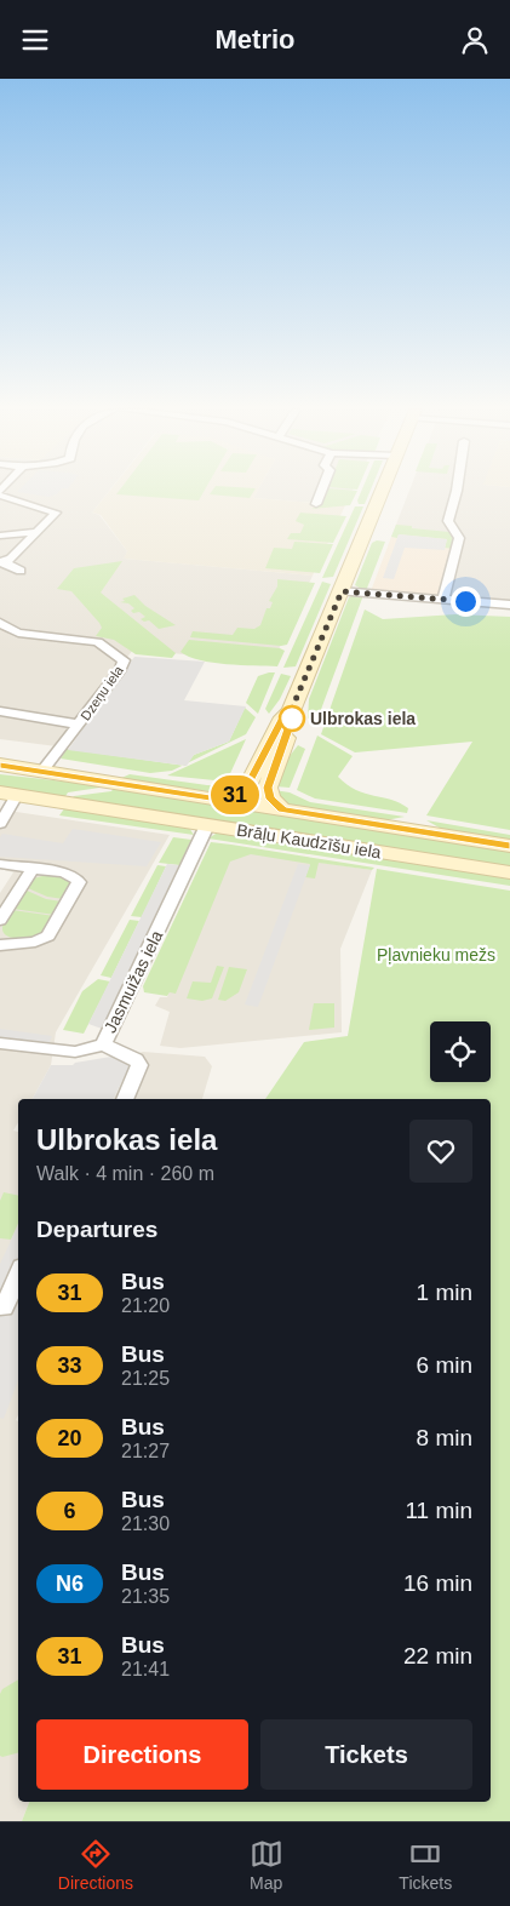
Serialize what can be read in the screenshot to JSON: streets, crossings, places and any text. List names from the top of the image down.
{
  "streets": {
    "main road": ["Brāļu Kaudzīšu iela"],
    "street": ["Dzeņu iela", "Jasmuižas iela"]
  },
  "crossings": [
    ["Dzeņu iela", "Brāļu Kaudzīšu iela"],
    ["Brāļu Kaudzīšu iela", "Jasmuižas iela"]
  ],
  "parks": ["Pļavnieku mežs"],
  "places": ["Ulbrokas iela"],
  "lines": ["bus line 31"],
  "page": {
    "header": "Metrio",
    "on_map": "31",
    "heading": [
      ["Ulbrokas iela", "Walk · 4 min · 260 m"],
      "Departures"
    ],
    "list": [
      {
        "mark": "31",
        "name": "Bus",
        "note": "21:20",
        "value": "1 min"
      },
      {
        "mark": "33",
        "name": "Bus",
        "note": "21:25",
        "value": "6 min"
      },
      {
        "mark": "20",
        "name": "Bus",
        "note": "21:27",
        "value": "8 min"
      },
      {
        "mark": "6",
        "name": "Bus",
        "note": "21:30",
        "value": "11 min"
      },
      {
        "mark": "N6",
        "name": "Bus",
        "note": "21:35",
        "value": "16 min"
      },
      {
        "mark": "31",
        "name": "Bus",
        "note": "21:41",
        "value": "22 min"
      }
    ],
    "buttons": ["Directions", "Tickets"],
    "tabs": ["Directions", "Map", "Tickets"]
  }
}
